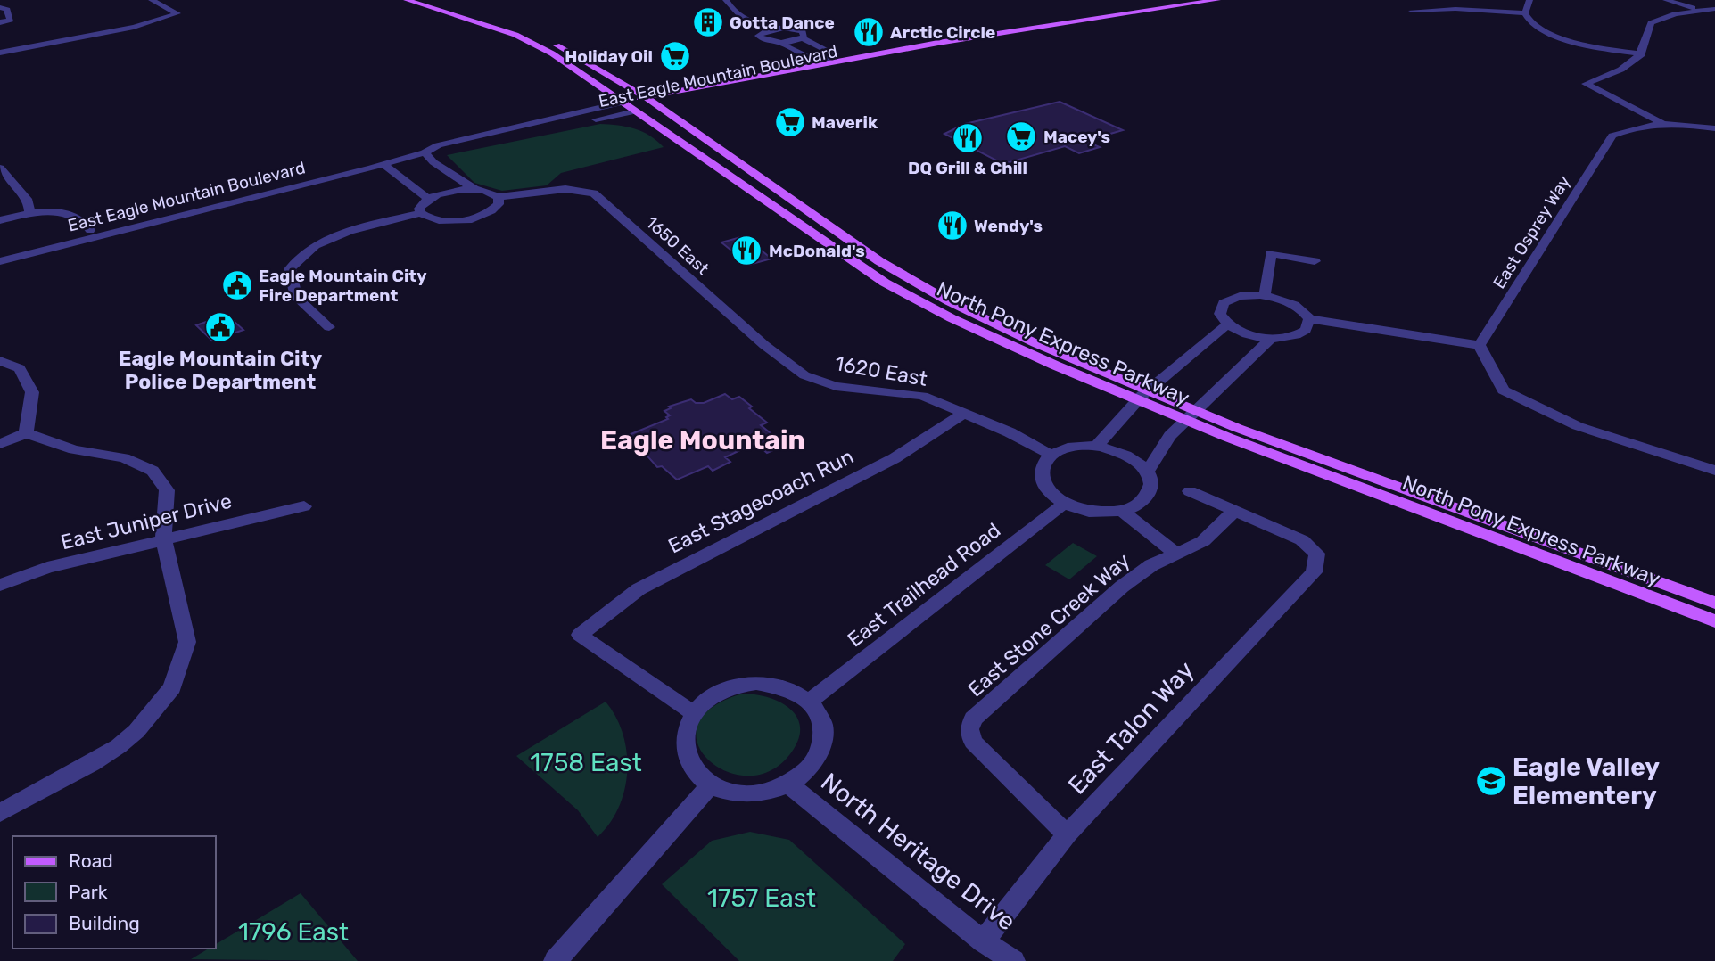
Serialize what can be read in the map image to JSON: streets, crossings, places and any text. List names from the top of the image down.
{
  "streets": {
    "main road": ["East Eagle Mountain Boulevard", "North Pony Express Parkway"],
    "street": [
      "East Osprey Way",
      "1650 East",
      "1620 East",
      "East Stagecoach Run",
      "East Juniper Drive",
      "East Trailhead Road",
      "East Stone Creek Way",
      "East Talon Way",
      "North Heritage Drive"
    ]
  },
  "crossings": [
    ["East Eagle Mountain Boulevard", "North Pony Express Parkway"],
    ["1650 East", "1620 East"],
    ["1620 East", "East Stagecoach Run"],
    ["1620 East", "East Trailhead Road"],
    ["East Stagecoach Run", "East Trailhead Road"],
    ["East Stagecoach Run", "North Heritage Drive"],
    ["East Trailhead Road", "North Heritage Drive"],
    ["East Stone Creek Way", "East Talon Way"],
    ["East Talon Way", "North Heritage Drive"]
  ],
  "districts": ["Eagle Mountain"],
  "parks": ["1758 East", "1757 East", "1796 East"],
  "places": {
    "building": ["Gotta Dance"],
    "restaurant": [
      "Arctic Circle",
      "DQ Grill & Chill",
      "Wendy's",
      "McDonald's"
    ],
    "supermarket": ["Holiday Oil", "Maverik", "Macey's"],
    "public building": ["Eagle Mountain City Fire Department", "Eagle Mountain City Police Department"],
    "school or university": ["Eagle Valley Elementery"]
  },
  "legend": ["Road", "Park", "Building"]
}
